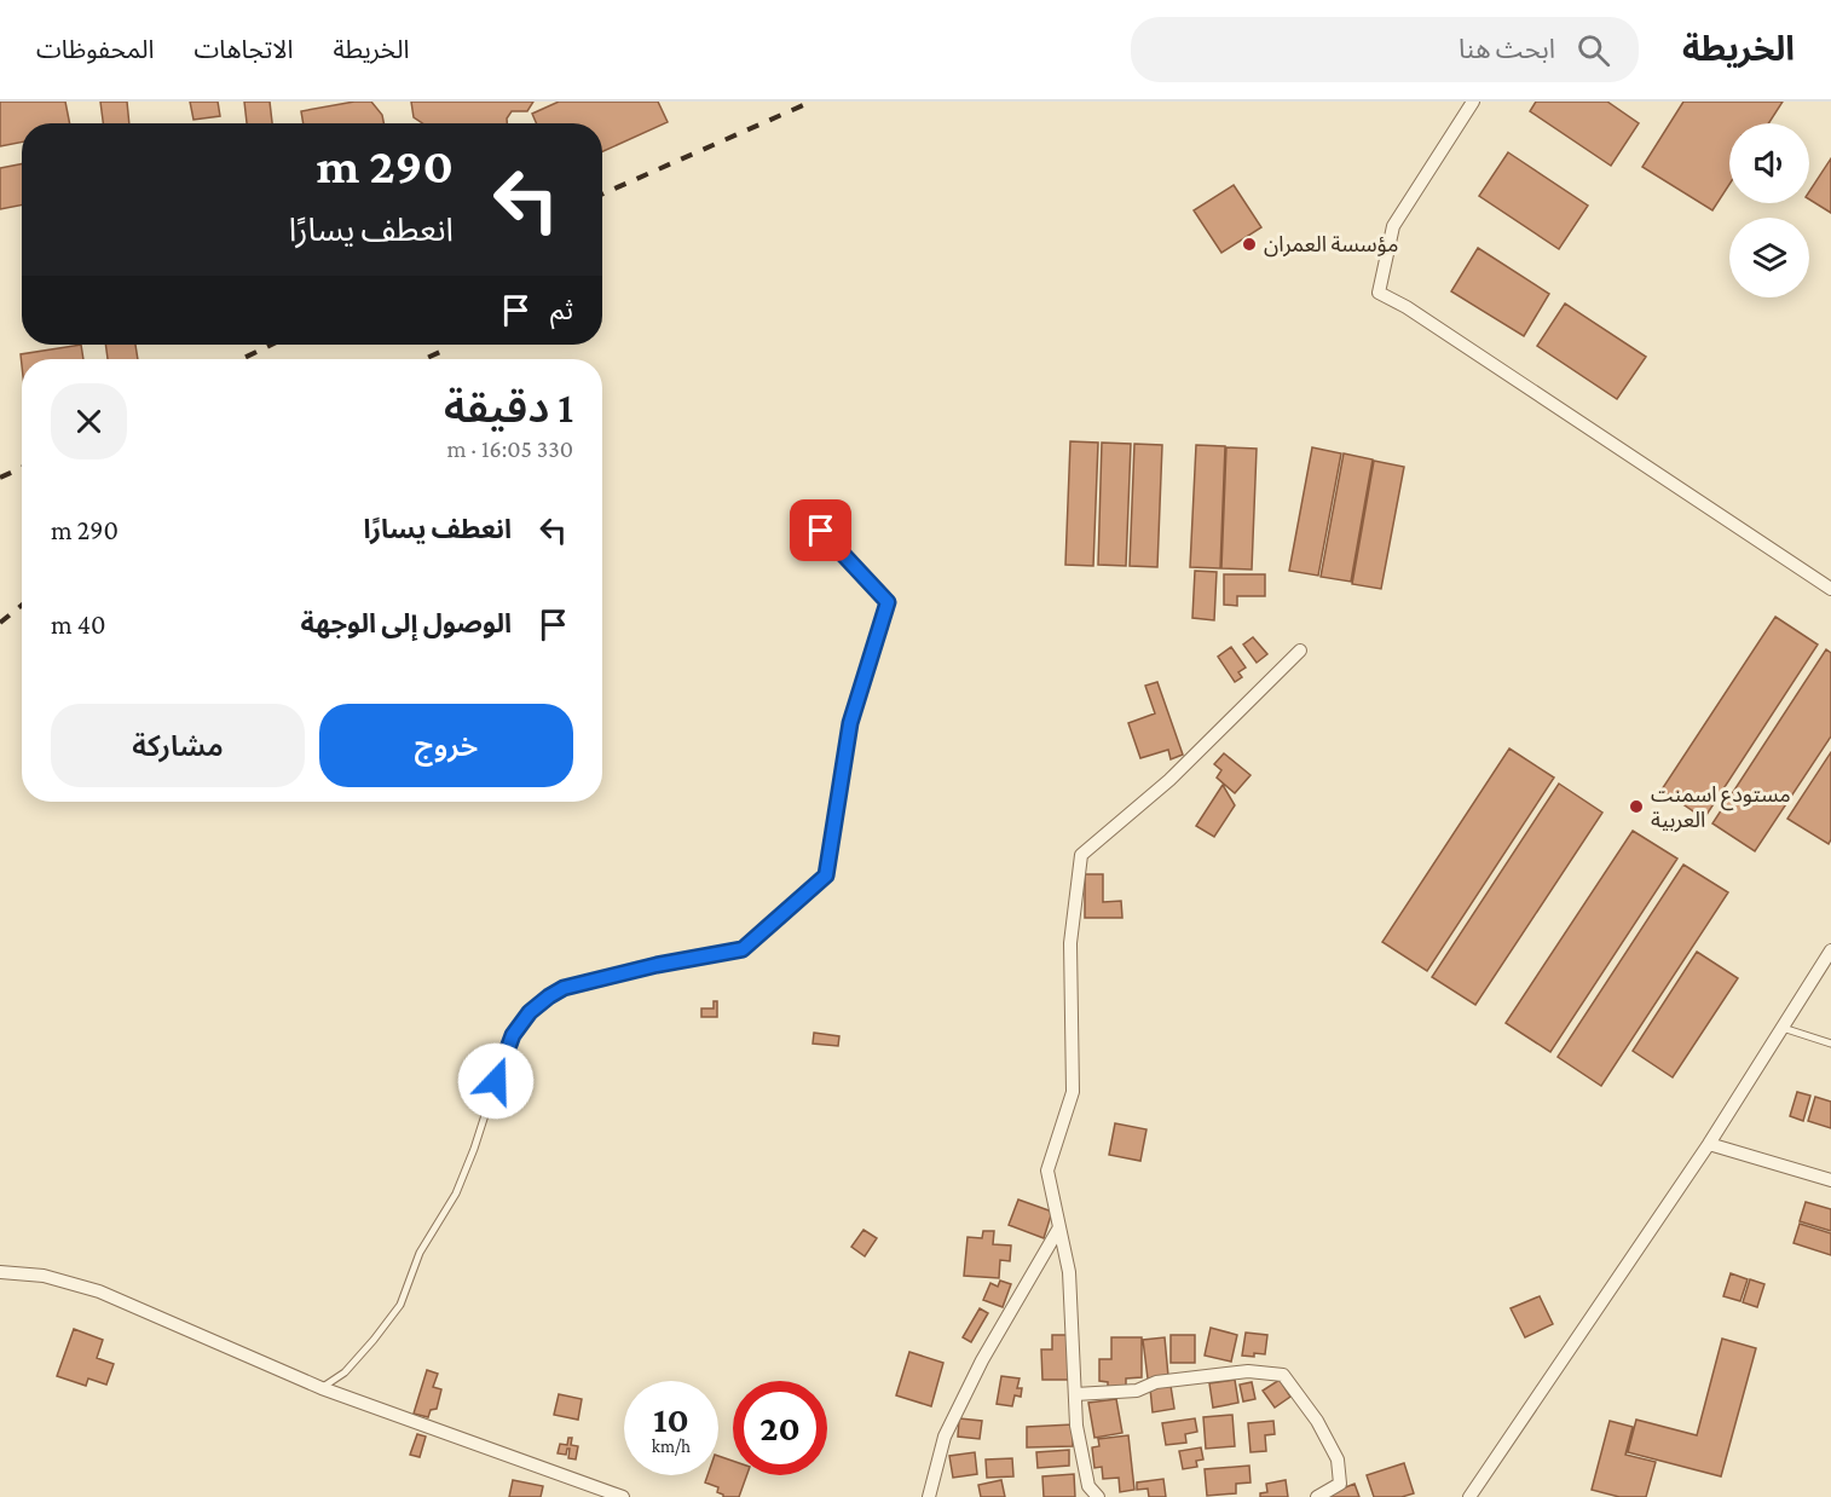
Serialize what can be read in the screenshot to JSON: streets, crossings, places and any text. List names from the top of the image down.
{
  "places": ["مؤسسة العمران", "مستودع اسمنت العربية"],
  "page": {
    "header": "الخريطة",
    "search": "ابحث هنا",
    "nav": ["الخريطة", "الاتجاهات", "المحفوظات"],
    "turn": ["290 m", "انعطف يسارًا"],
    "then": "ثم",
    "heading": ["1 دقيقة", "330 m · 16:05"],
    "list": [
      {
        "name": "انعطف يسارًا",
        "value": "290 m"
      },
      {
        "name": "الوصول إلى الوجهة",
        "value": "40 m"
      }
    ],
    "buttons": ["خروج", "مشاركة"],
    "speed": "10 km/h",
    "limit": "20"
  }
}
